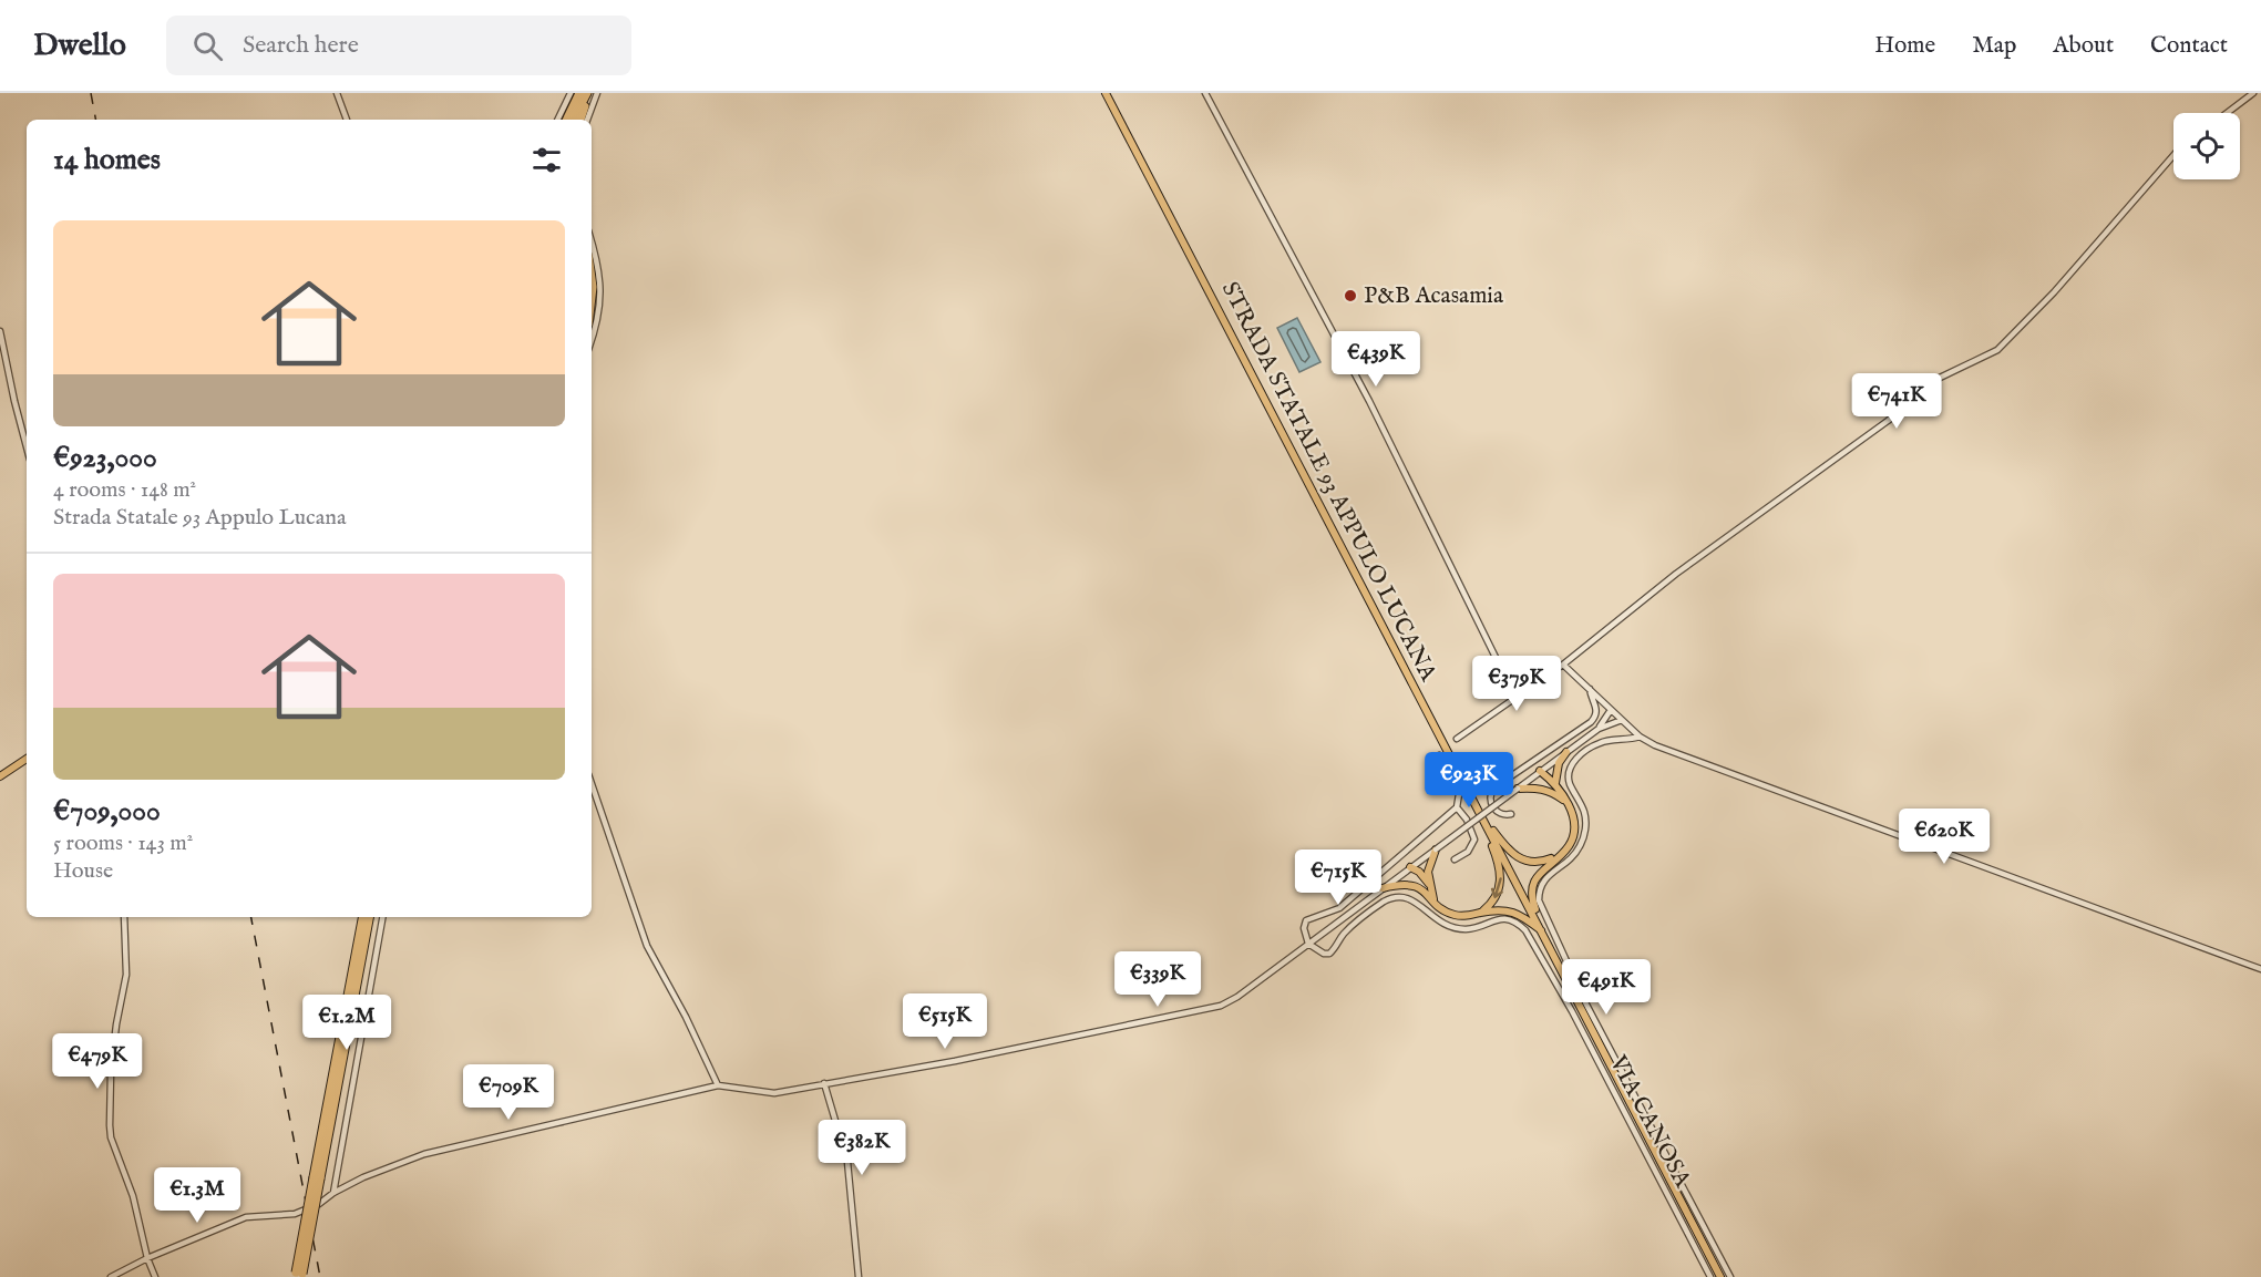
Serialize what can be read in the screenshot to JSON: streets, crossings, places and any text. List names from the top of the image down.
{
  "streets": {
    "main road": ["STRADA STATALE 93 APPULO LUCANA"],
    "street": ["VIA CANOSA"]
  },
  "places": ["P&B Acasamia"],
  "page": {
    "header": "Dwello",
    "search": "Search here",
    "nav": [
      "Home",
      "Map",
      "About",
      "Contact"
    ],
    "heading": "14 homes",
    "list": [
      {
        "name": "€923,000",
        "note": "4 rooms · 148 m² · Strada Statale 93 Appulo Lucana"
      },
      {
        "name": "€709,000",
        "note": "5 rooms · 143 m² · House"
      }
    ],
    "price": [
      "€439K",
      "€741K",
      "€379K",
      "€923K",
      "€620K",
      "€715K",
      "€339K",
      "€491K",
      "€515K",
      "€1.2M",
      "€479K",
      "€709K",
      "€382K",
      "€1.3M"
    ]
  }
}
